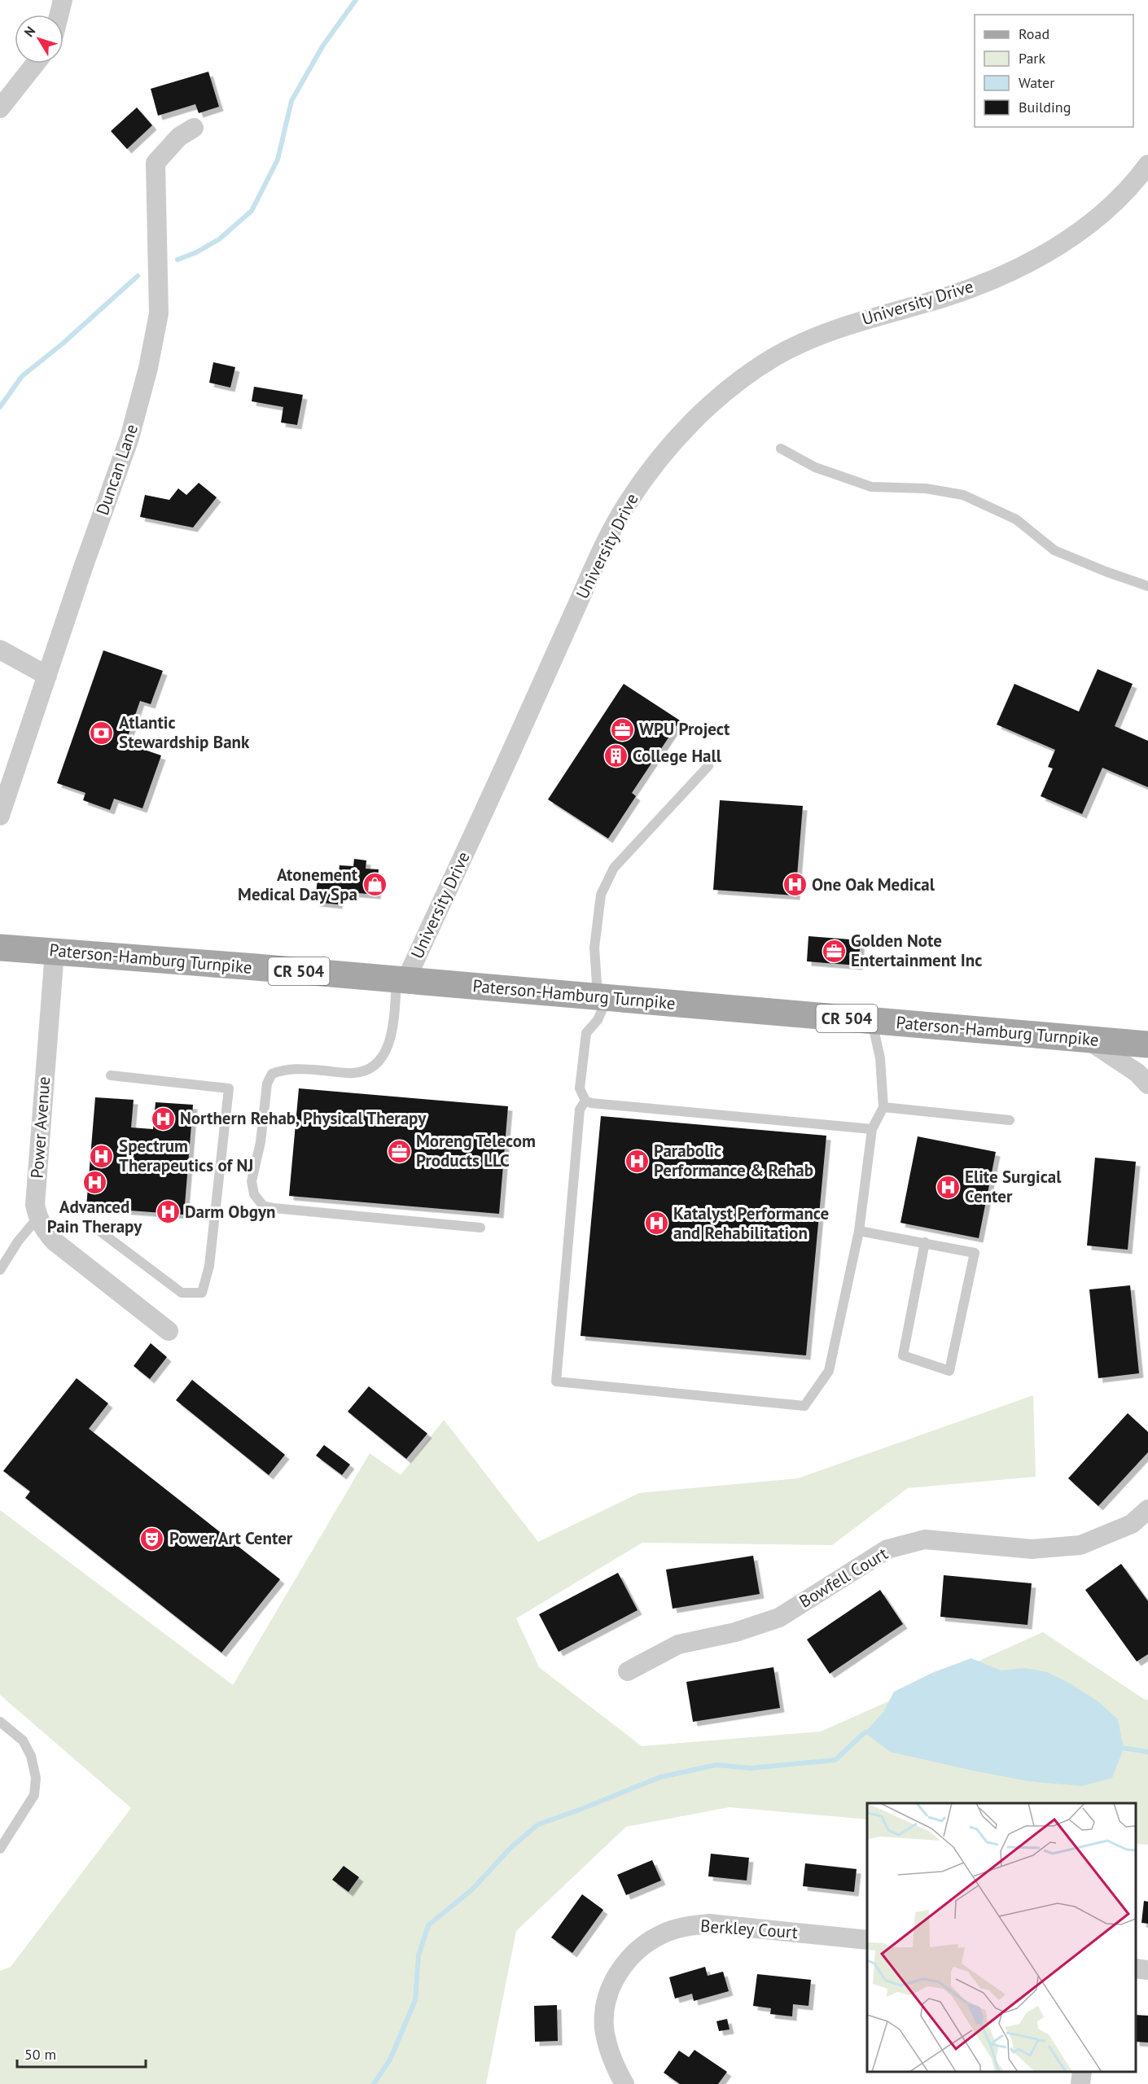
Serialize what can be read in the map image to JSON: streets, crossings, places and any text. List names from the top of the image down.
{
  "streets": {
    "main road": ["Paterson-Hamburg Turnpike", "CR 504"],
    "street": [
      "University Drive",
      "Duncan Lane",
      "Power Avenue",
      "Bowfell Court",
      "Berkley Court"
    ]
  },
  "crossings": [
    ["University Drive", "Paterson-Hamburg Turnpike"],
    ["Paterson-Hamburg Turnpike", "Power Avenue"]
  ],
  "places": {
    "office": ["WPU Project", "Golden Note Entertainment Inc", "Moreng Telecom Products LLC"],
    "bank": ["Atlantic Stewardship Bank"],
    "building": ["College Hall"],
    "shop": ["Atonement Medical Day Spa"],
    "hospital": [
      "One Oak Medical",
      "Northern Rehab, Physical Therapy",
      "Spectrum Therapeutics of NJ",
      "Parabolic Performance & Rehab",
      "Advanced Pain Therapy",
      "Elite Surgical Center",
      "Darm Obgyn",
      "Katalyst Performance and Rehabilitation"
    ],
    "theatre": ["Power Art Center"]
  },
  "legend": [
    "Road",
    "Park",
    "Water",
    "Building"
  ],
  "scale_bar": "50 m",
  "north": "top left"
}
